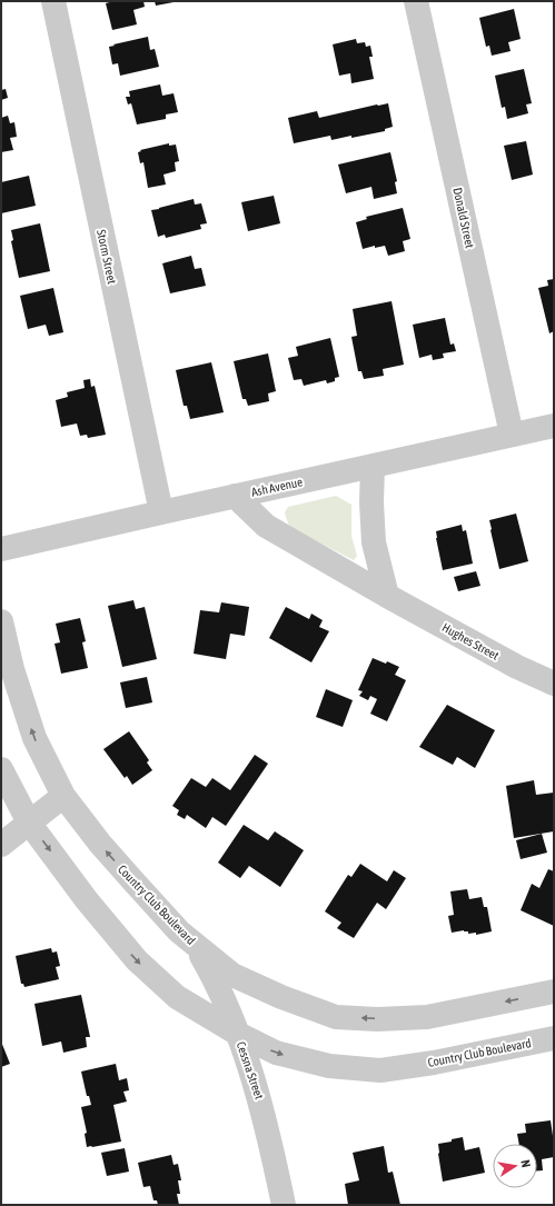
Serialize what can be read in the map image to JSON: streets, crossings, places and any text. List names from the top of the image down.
{
  "streets": {
    "street": [
      "Donald Street",
      "Storm Street",
      "Ash Avenue",
      "Hughes Street",
      "Country Club Boulevard",
      "Cessna Street"
    ]
  },
  "crossings": [
    ["Donald Street", "Ash Avenue"],
    ["Storm Street", "Ash Avenue"],
    ["Ash Avenue", "Hughes Street"],
    ["Country Club Boulevard", "Cessna Street"]
  ],
  "north": "right"
}
